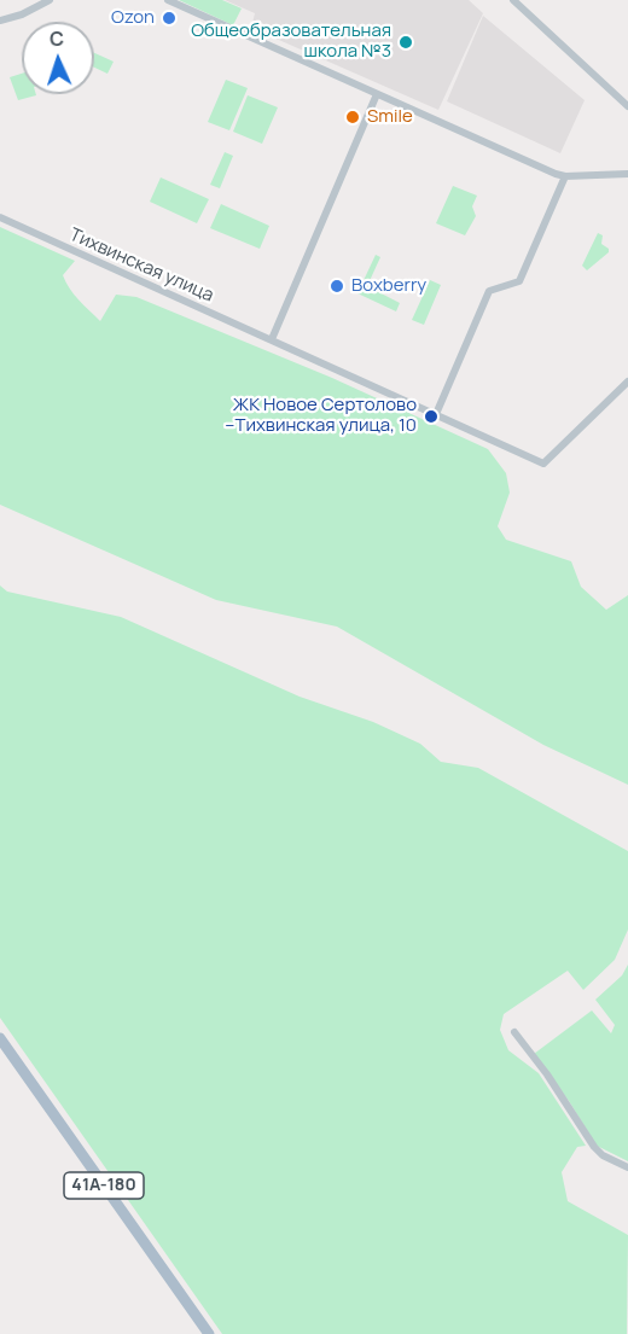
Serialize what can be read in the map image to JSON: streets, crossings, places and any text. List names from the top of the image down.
{
  "streets": {
    "main road": ["41А-180"],
    "street": ["Тихвинская улица"]
  },
  "places": [
    "Ozon",
    "Общеобразовательная школа №3",
    "Smile",
    "Boxberry",
    "ЖК Новое Сертолово –Тихвинская улица, 10"
  ],
  "north": "top"
}
